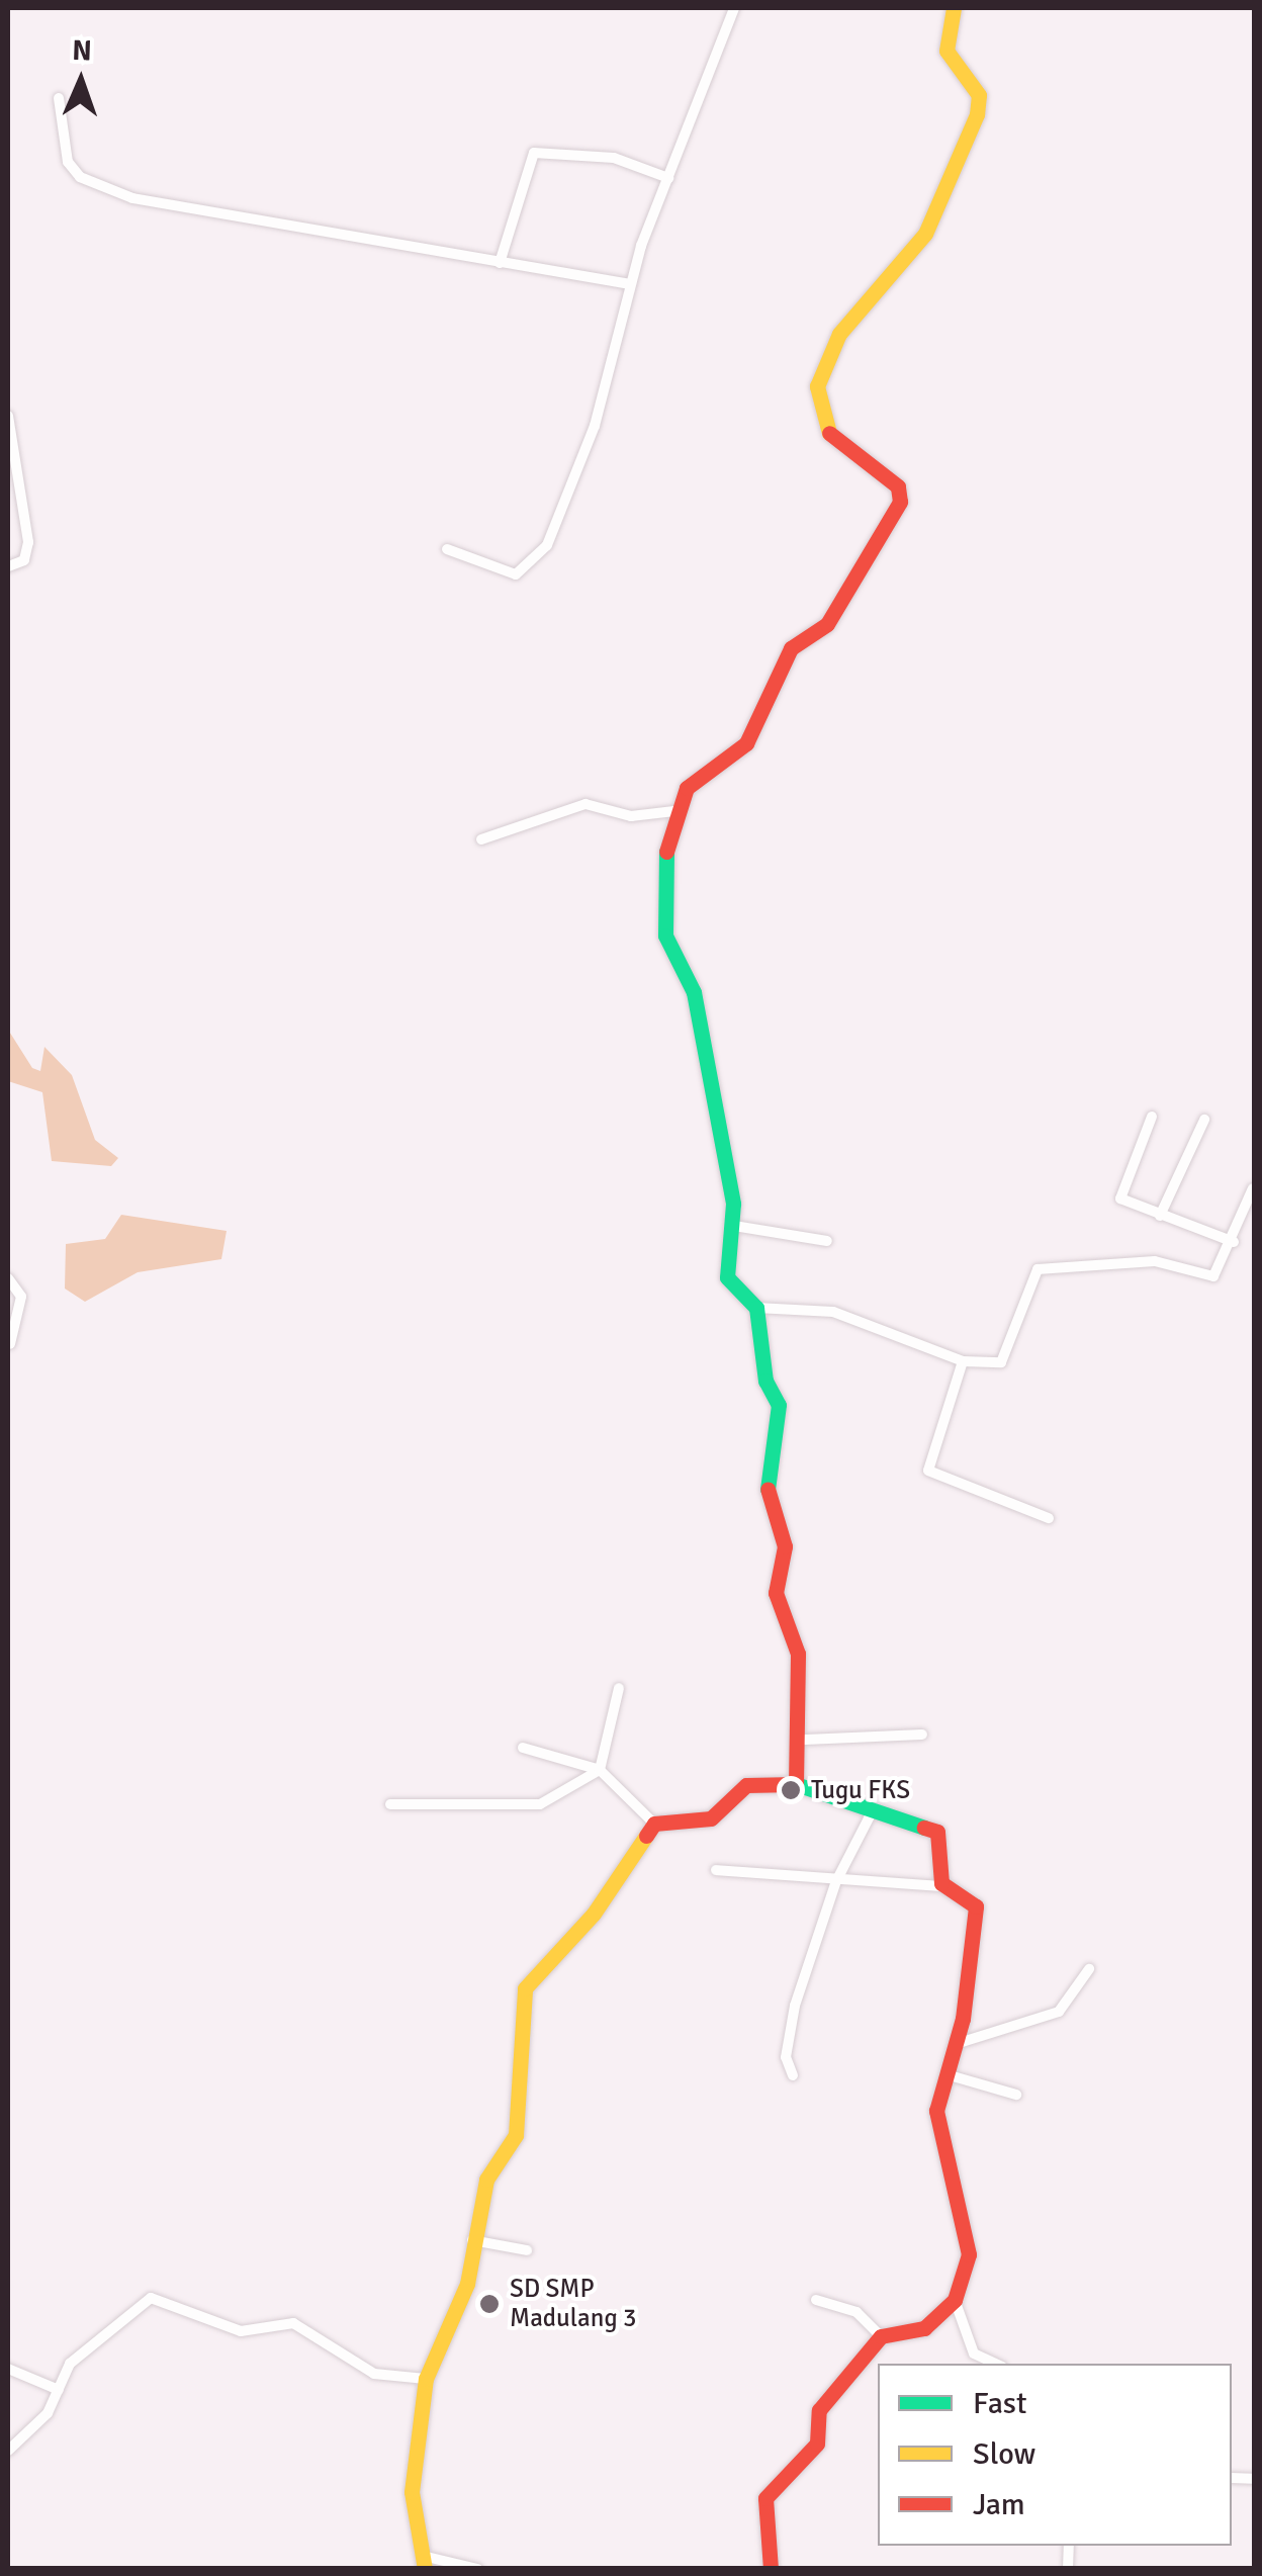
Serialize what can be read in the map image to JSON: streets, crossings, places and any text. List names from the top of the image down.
{
  "places": ["Tugu FKS", "SD SMP Madulang 3"],
  "legend": ["Fast", "Slow", "Jam"],
  "north": "top"
}
